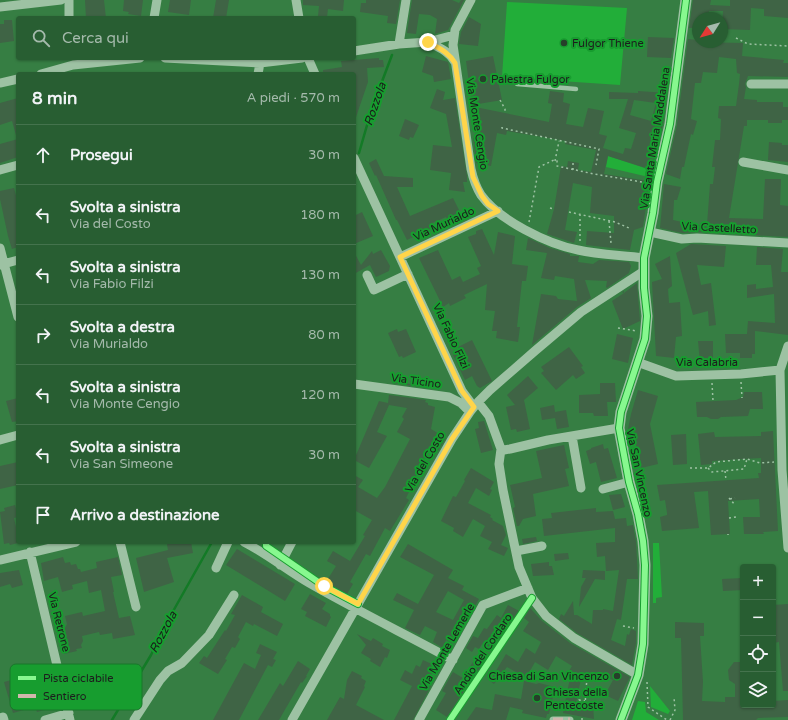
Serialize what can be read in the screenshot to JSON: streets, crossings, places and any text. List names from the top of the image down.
{
  "streets": {
    "street": [
      "Via Monte Cengio",
      "Via Santa Maria Maddalena",
      "Via Murialdo",
      "Via Castelletto",
      "Via Fabio Filzi",
      "Via Calabria",
      "Via Ticino",
      "Via del Costo",
      "Via San Vincenzo",
      "Via Retrone",
      "Via Monte Lemerle"
    ],
    "cycle path": ["Andio del Cordaro"]
  },
  "crossings": [
    ["Via Monte Cengio", "Via Murialdo"],
    ["Via Monte Cengio", "Via San Vincenzo"],
    ["Via Santa Maria Maddalena", "Via Castelletto"],
    ["Via Santa Maria Maddalena", "Via San Vincenzo"],
    ["Via Murialdo", "Via Fabio Filzi"],
    ["Via Castelletto", "Via San Vincenzo"],
    ["Via Fabio Filzi", "Via Ticino"],
    ["Via Fabio Filzi", "Via del Costo"],
    ["Via Calabria", "Via San Vincenzo"],
    ["Via Ticino", "Via del Costo"],
    ["Via del Costo", "Via San Vincenzo"]
  ],
  "water": ["Rozzola"],
  "places": [
    "Fulgor Thiene",
    "Palestra Fulgor",
    "Chiesa di San Vincenzo",
    "Chiesa della Pentecoste"
  ],
  "legend": ["Pista ciclabile", "Sentiero"],
  "north": "bottom left",
  "page": {
    "search": "Cerca qui",
    "heading": ["8 min", "A piedi · 570 m"],
    "list": [
      ["Prosegui", "30 m"],
      ["Svolta a sinistra", "Via del Costo", "180 m"],
      ["Svolta a sinistra", "Via Fabio Filzi", "130 m"],
      ["Svolta a destra", "Via Murialdo", "80 m"],
      ["Svolta a sinistra", "Via Monte Cengio", "120 m"],
      ["Svolta a sinistra", "Via San Simeone", "30 m"],
      "Arrivo a destinazione"
    ],
    "map_buttons": ["+", "−"]
  }
}
